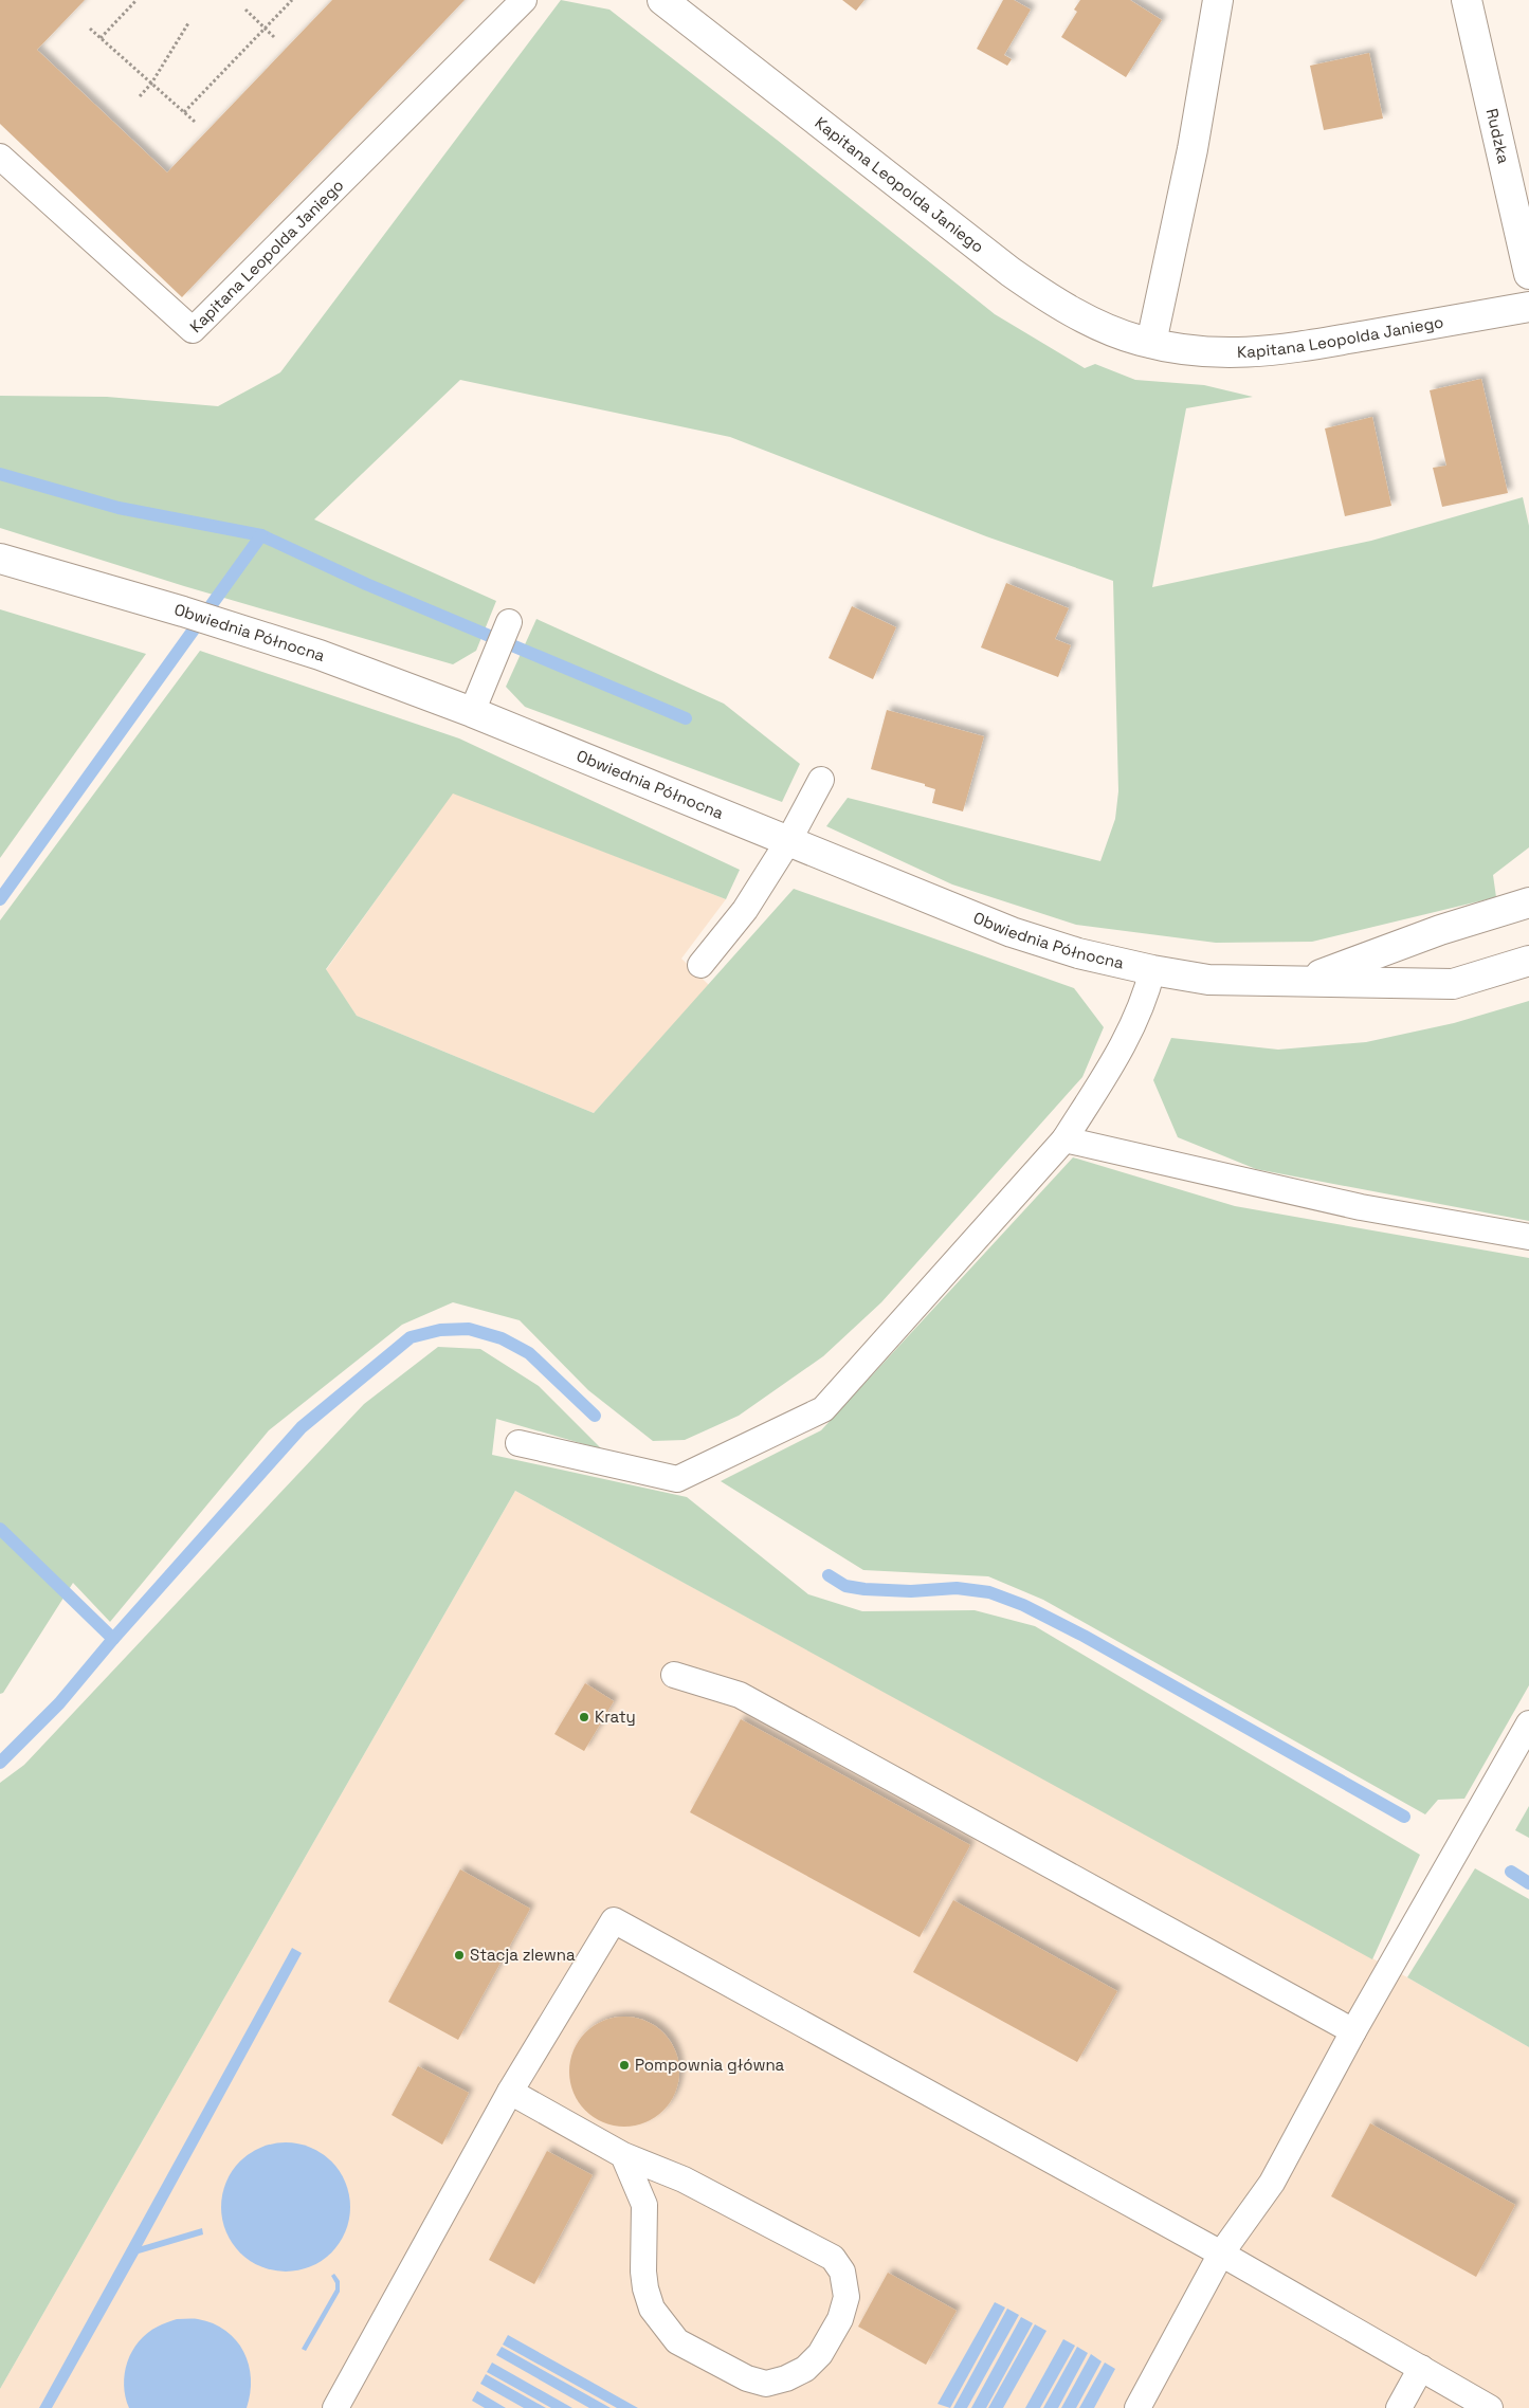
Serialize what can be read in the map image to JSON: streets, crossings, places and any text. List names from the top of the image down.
{
  "streets": {
    "main road": ["Rudzka", "Kapitana Leopolda Janiego", "Obwiednia Północna"]
  },
  "places": ["Kraty", "Stacja zlewna", "Pompownia główna"]
}
